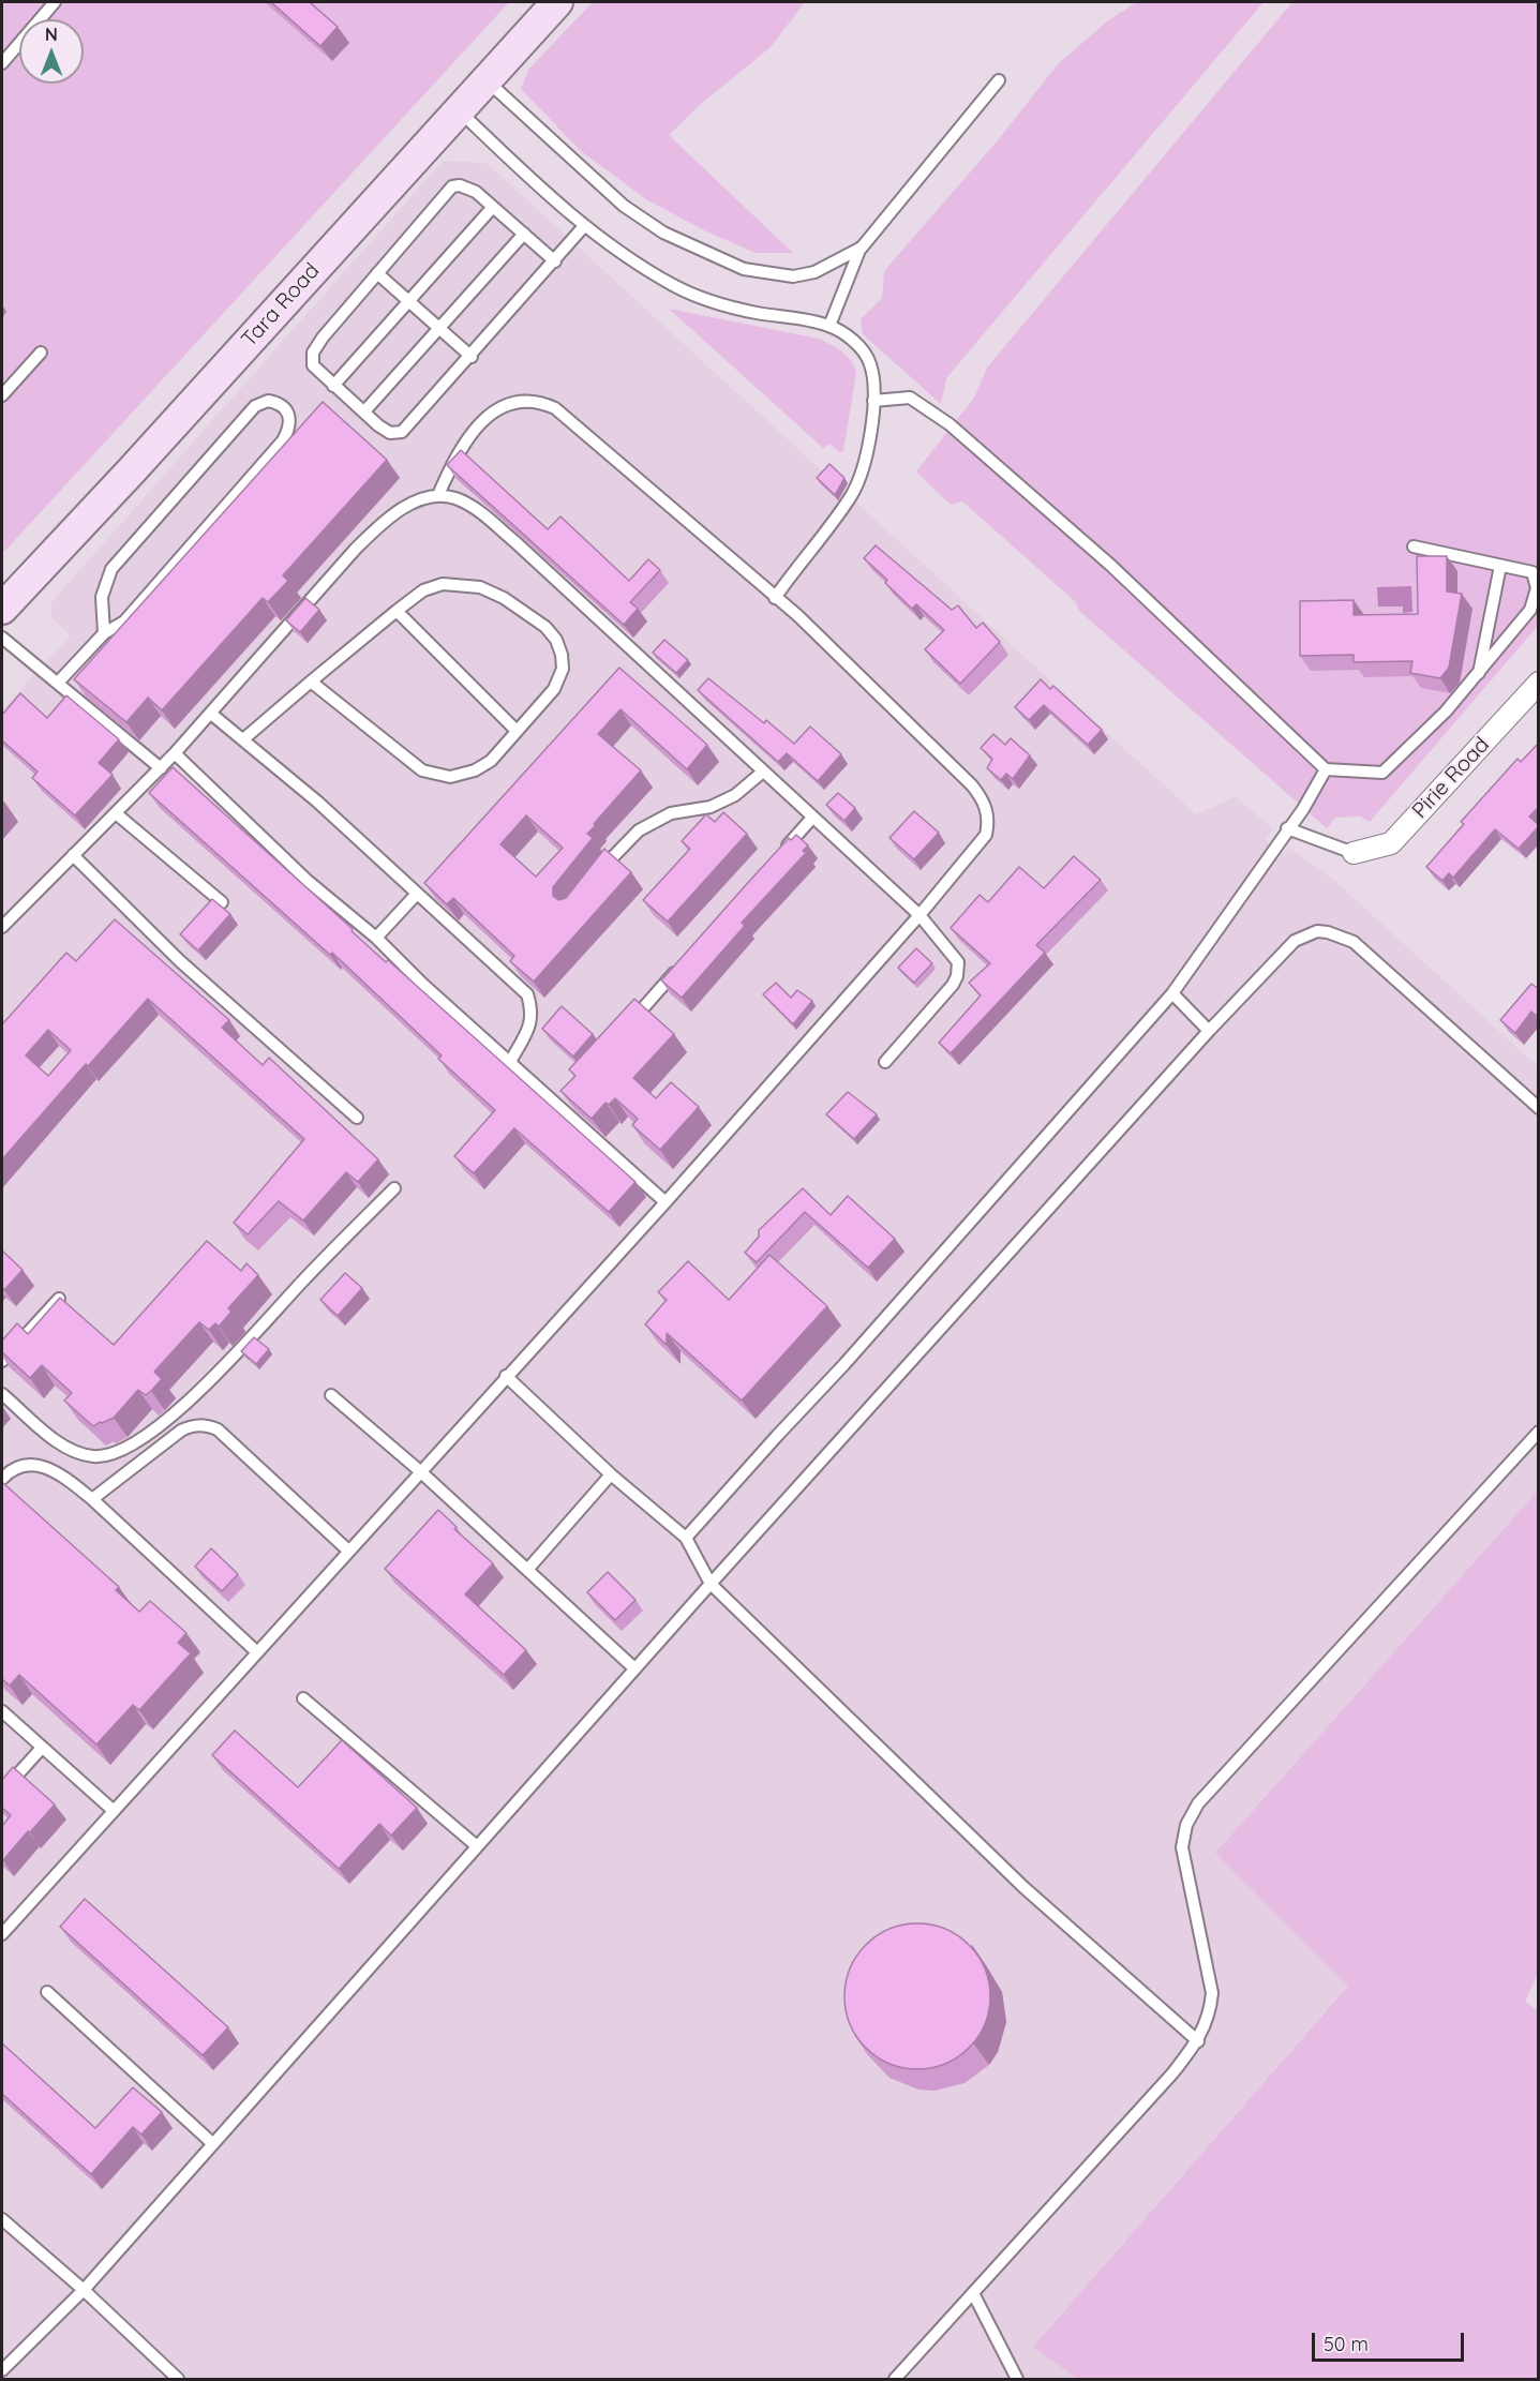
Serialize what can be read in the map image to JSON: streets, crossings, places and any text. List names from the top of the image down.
{
  "streets": {
    "street": ["Tara Road", "Pirie Road"]
  },
  "scale_bar": "50 m",
  "north": "top"
}
